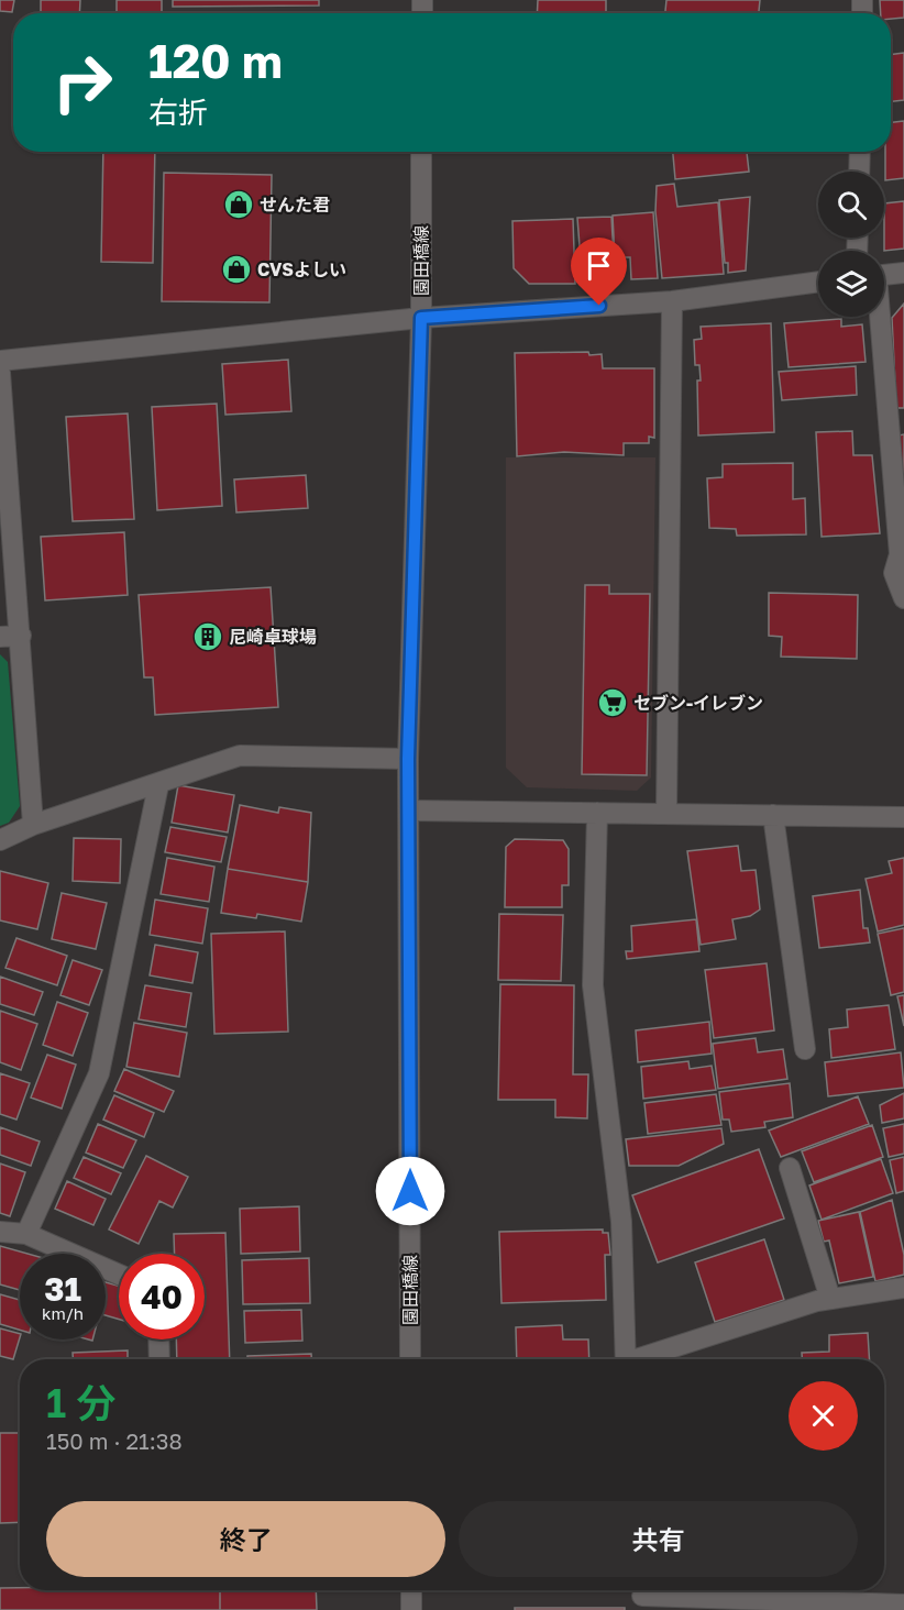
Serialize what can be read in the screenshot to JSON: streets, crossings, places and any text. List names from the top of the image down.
{
  "streets": {
    "street": ["園田橋線"]
  },
  "places": {
    "shop": ["せんた君", "CVSよしい"],
    "building": ["尼崎卓球場"],
    "supermarket": ["セブン-イレブン"]
  },
  "page": {
    "turn": ["120 m", "右折"],
    "speed": "31 km/h",
    "limit": "40",
    "heading": ["1 分", "150 m · 21:38"],
    "buttons": ["終了", "共有"]
  }
}
